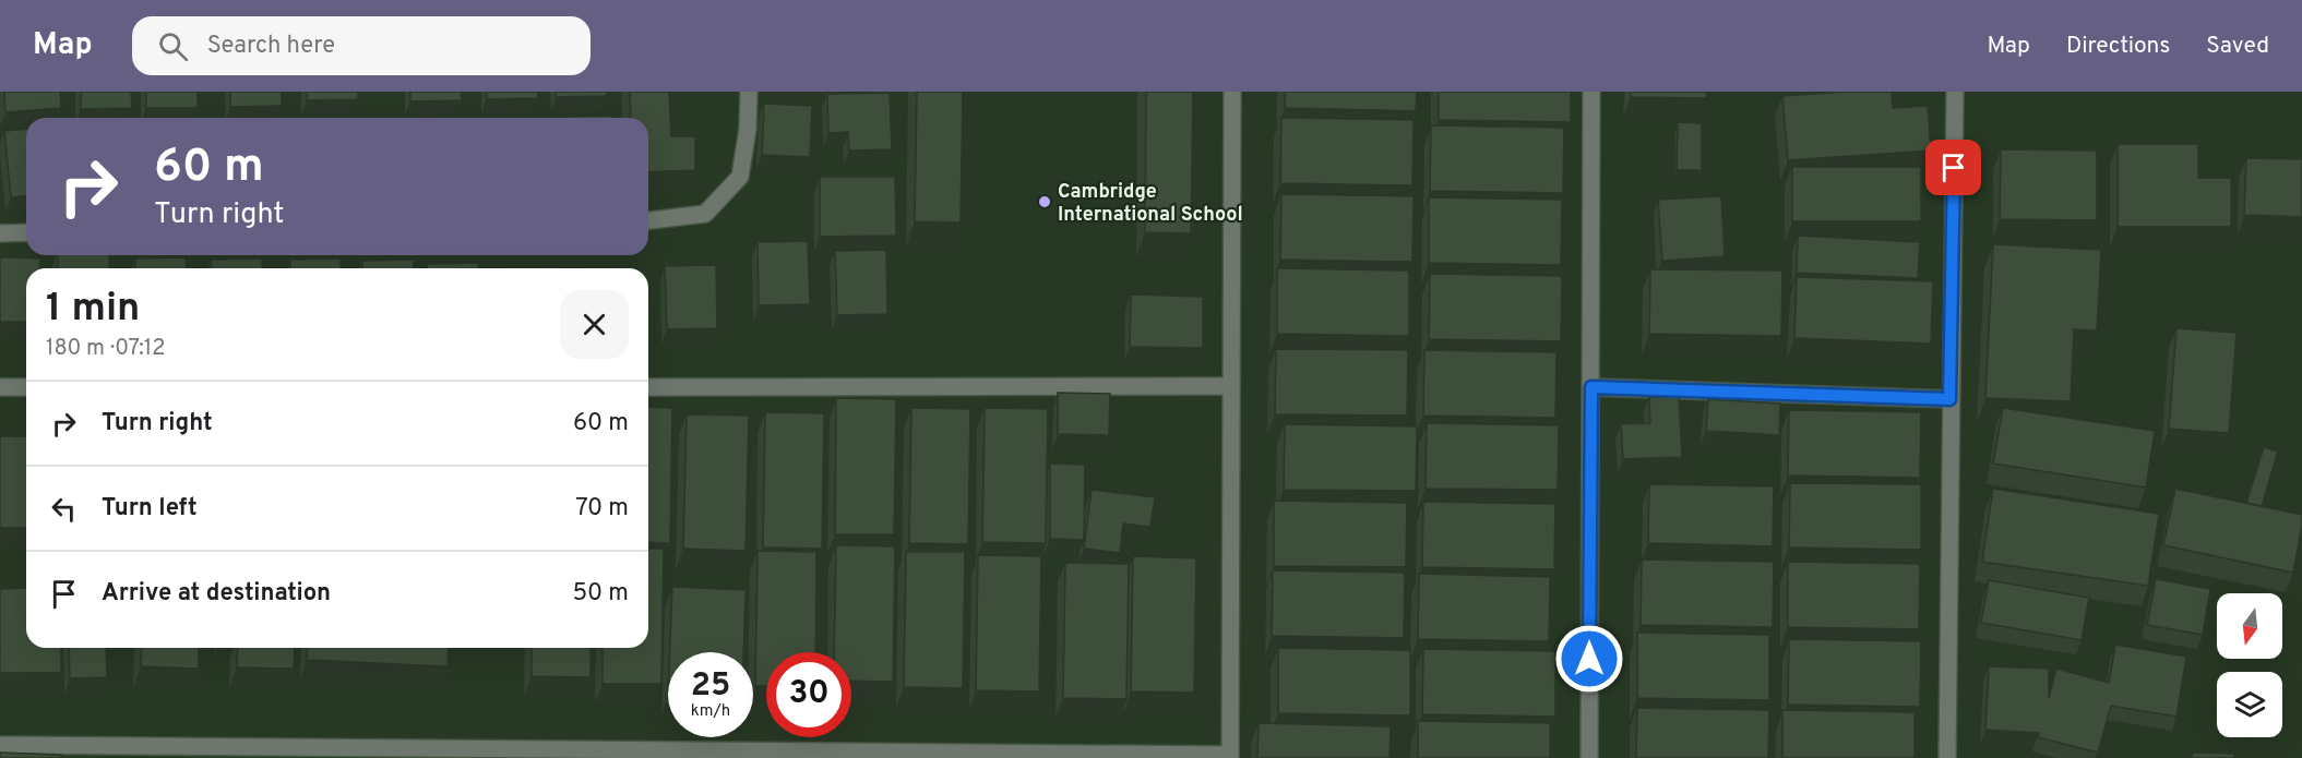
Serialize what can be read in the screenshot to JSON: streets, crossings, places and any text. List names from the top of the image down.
{
  "places": ["Cambridge International School"],
  "north": "bottom",
  "page": {
    "header": "Map",
    "search": "Search here",
    "nav": ["Map", "Directions", "Saved"],
    "turn": ["60 m", "Turn right"],
    "heading": ["1 min", "180 m · 07:12"],
    "list": [
      {
        "name": "Turn right",
        "value": "60 m"
      },
      {
        "name": "Turn left",
        "value": "70 m"
      },
      {
        "name": "Arrive at destination",
        "value": "50 m"
      }
    ],
    "speed": "25 km/h",
    "limit": "30"
  }
}
